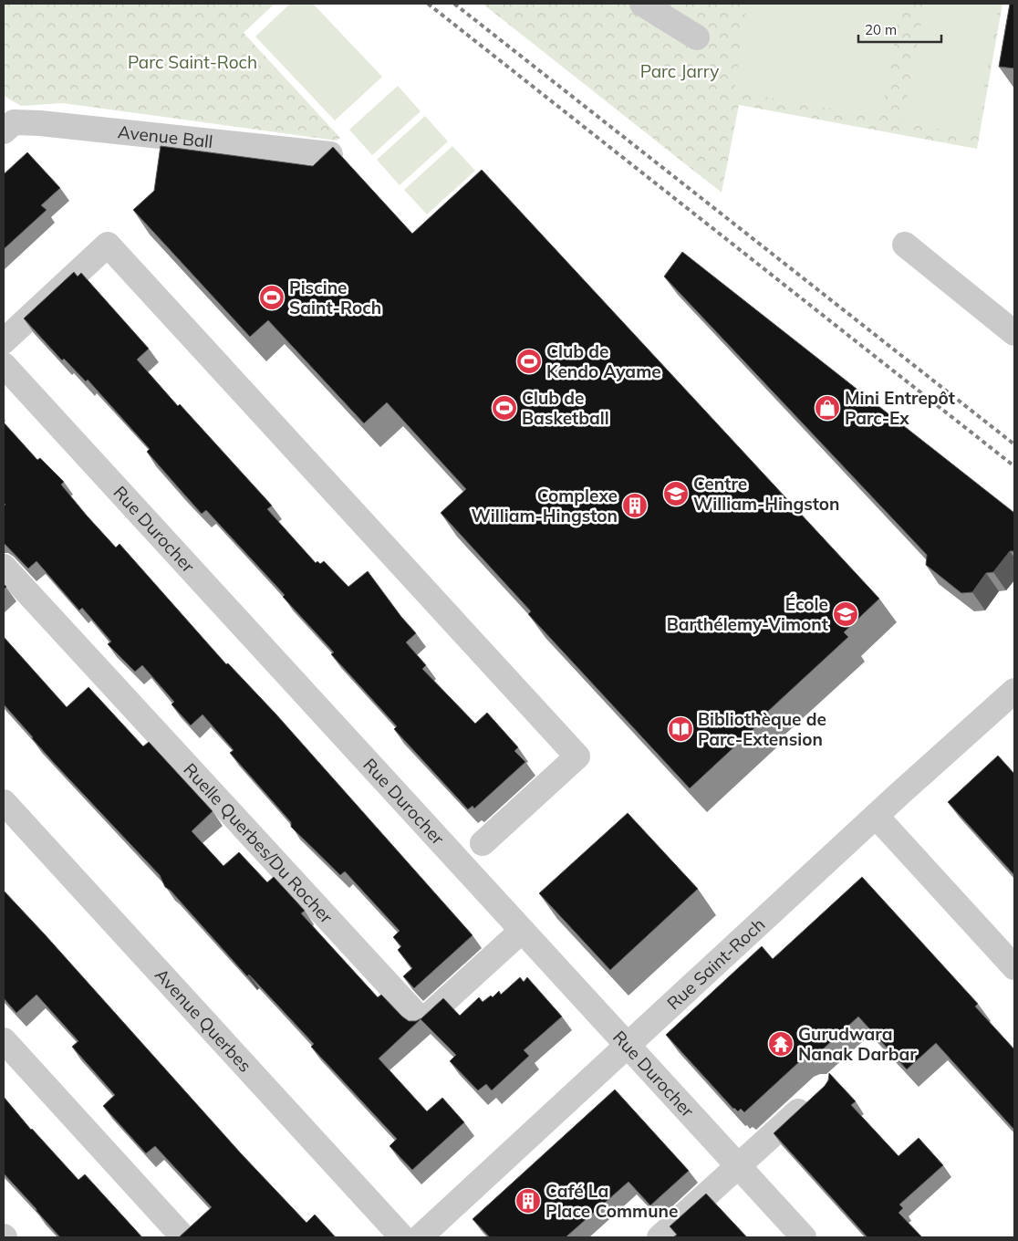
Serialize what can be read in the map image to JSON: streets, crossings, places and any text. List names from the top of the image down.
{
  "streets": {
    "street": [
      "Avenue Ball",
      "Rue Durocher",
      "Ruelle Querbes/Du Rocher",
      "Rue Saint-Roch",
      "Avenue Querbes"
    ]
  },
  "crossings": [
    ["Rue Durocher", "Ruelle Querbes/Du Rocher"],
    ["Rue Durocher", "Rue Saint-Roch"]
  ],
  "parks": ["Parc Saint-Roch", "Parc Jarry"],
  "places": {
    "sports": ["Piscine Saint-Roch", "Club de Kendo Ayame", "Club de Basketball"],
    "shop": ["Mini Entrepôt Parc-Ex"],
    "school or university": ["Centre William-Hingston", "École Barthélemy-Vimont"],
    "building": ["Complexe William-Hingston", "Café La Place Commune"],
    "library": ["Bibliothèque de Parc-Extension"],
    "temple": ["Gurudwara Nanak Darbar"]
  },
  "scale_bar": "20 m"
}
